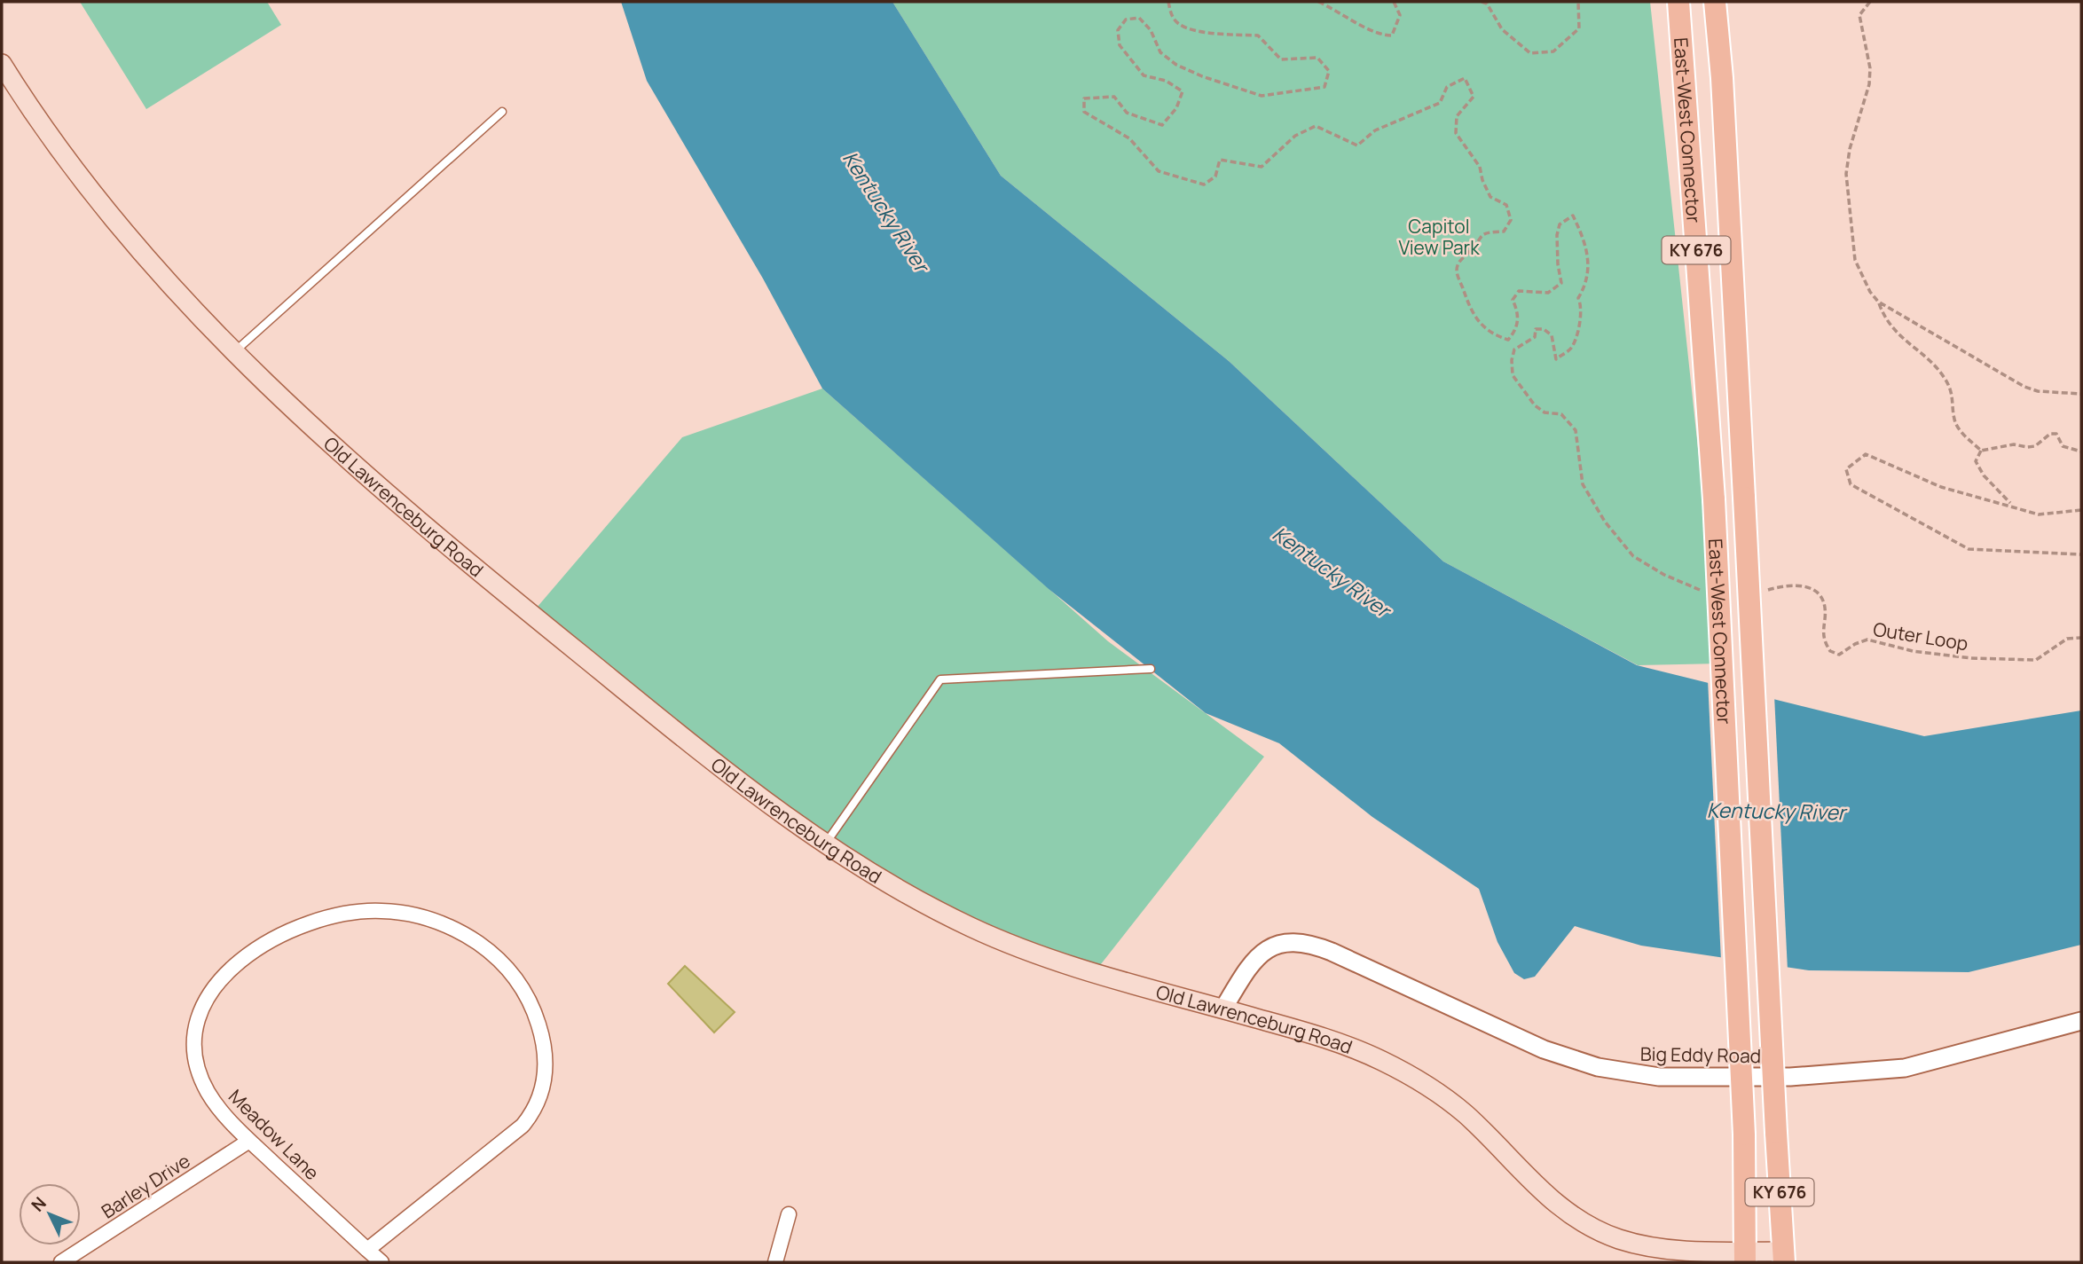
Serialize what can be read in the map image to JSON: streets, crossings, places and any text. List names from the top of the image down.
{
  "streets": {
    "main road": ["East-West Connector", "KY 676", "Old Lawrenceburg Road"],
    "street": ["Big Eddy Road", "Meadow Lane", "Barley Drive"],
    "path": ["Outer Loop"]
  },
  "crossings": [
    ["East-West Connector", "Old Lawrenceburg Road"],
    ["Old Lawrenceburg Road", "Big Eddy Road"],
    ["Meadow Lane", "Barley Drive"]
  ],
  "water": ["Kentucky River"],
  "parks": ["Capitol View Park"],
  "north": "top left"
}
